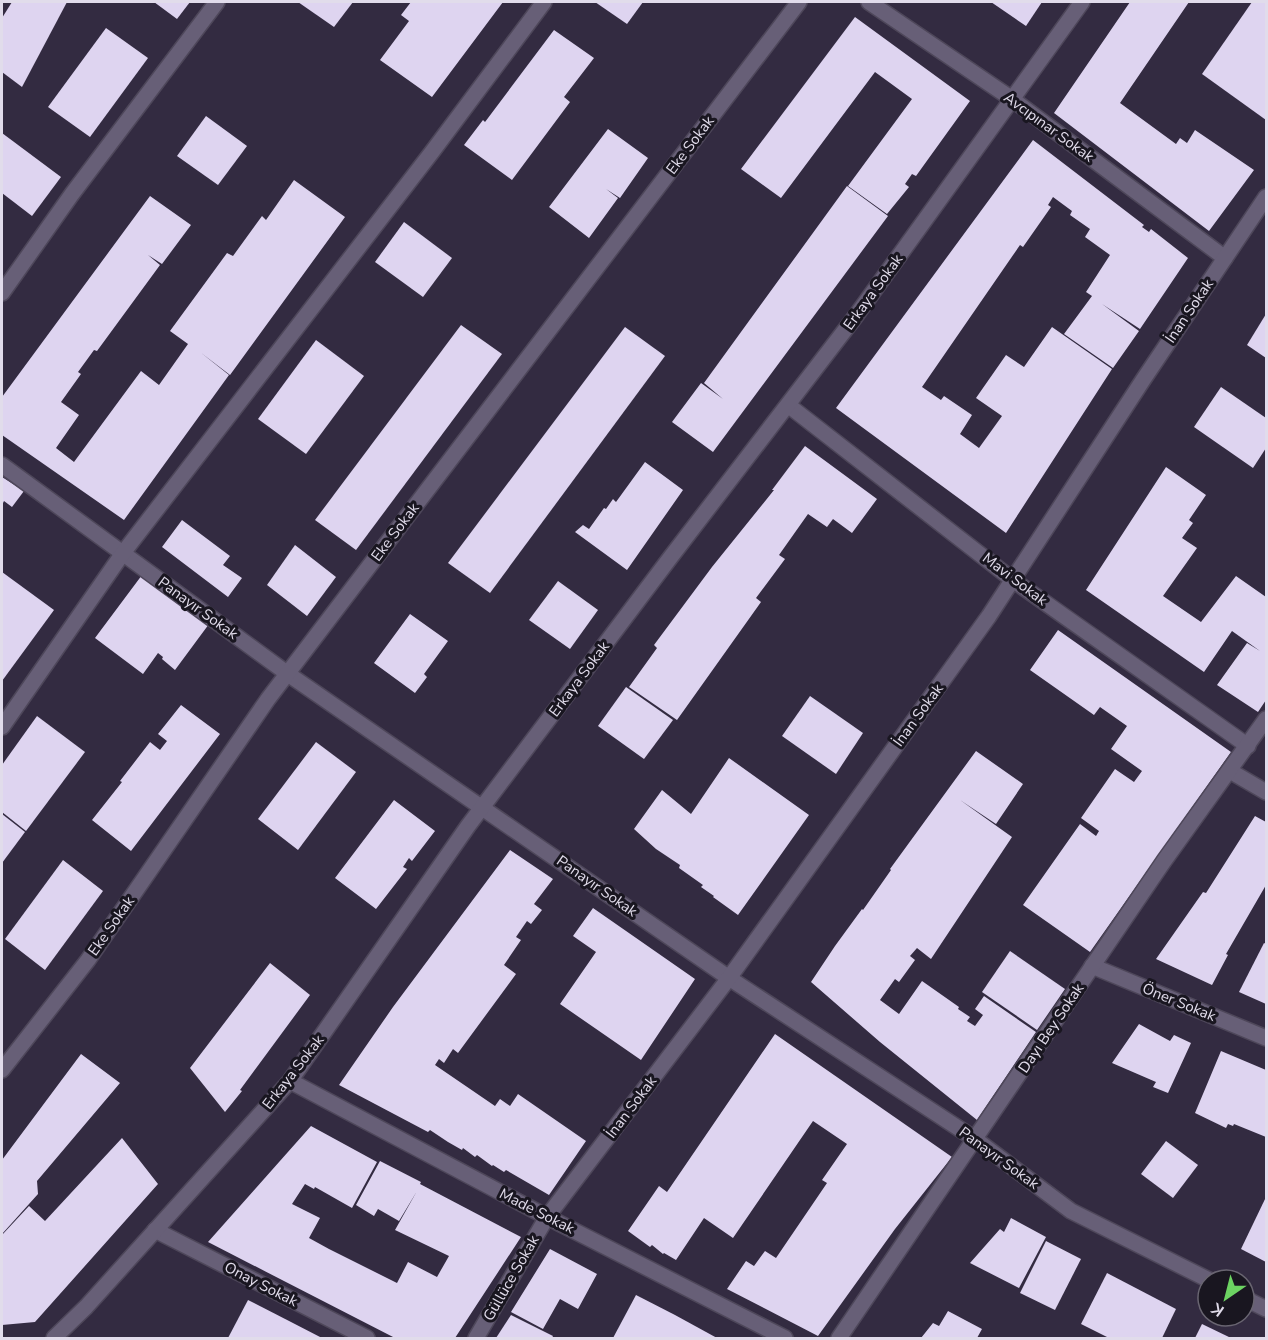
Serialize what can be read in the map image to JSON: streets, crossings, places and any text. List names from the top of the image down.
{
  "streets": {
    "street": [
      "Avcıpınar Sokak",
      "Eke Sokak",
      "Erkaya Sokak",
      "İnan Sokak",
      "Mavi Sokak",
      "Panayır Sokak",
      "Öner Sokak",
      "Dayı Bey Sokak",
      "Made Sokak",
      "Güllüce Sokak",
      "Onay Sokak"
    ]
  },
  "crossings": [
    ["Avcıpınar Sokak", "Erkaya Sokak"],
    ["Avcıpınar Sokak", "İnan Sokak"],
    ["Eke Sokak", "Panayır Sokak"],
    ["Erkaya Sokak", "Mavi Sokak"],
    ["Erkaya Sokak", "Panayır Sokak"],
    ["Erkaya Sokak", "Made Sokak"],
    ["Erkaya Sokak", "Onay Sokak"],
    ["İnan Sokak", "Mavi Sokak"],
    ["İnan Sokak", "Panayır Sokak"],
    ["İnan Sokak", "Made Sokak"],
    ["İnan Sokak", "Güllüce Sokak"],
    ["Mavi Sokak", "Dayı Bey Sokak"],
    ["Panayır Sokak", "Dayı Bey Sokak"],
    ["Öner Sokak", "Dayı Bey Sokak"],
    ["Made Sokak", "Güllüce Sokak"]
  ],
  "north": "bottom left"
}
